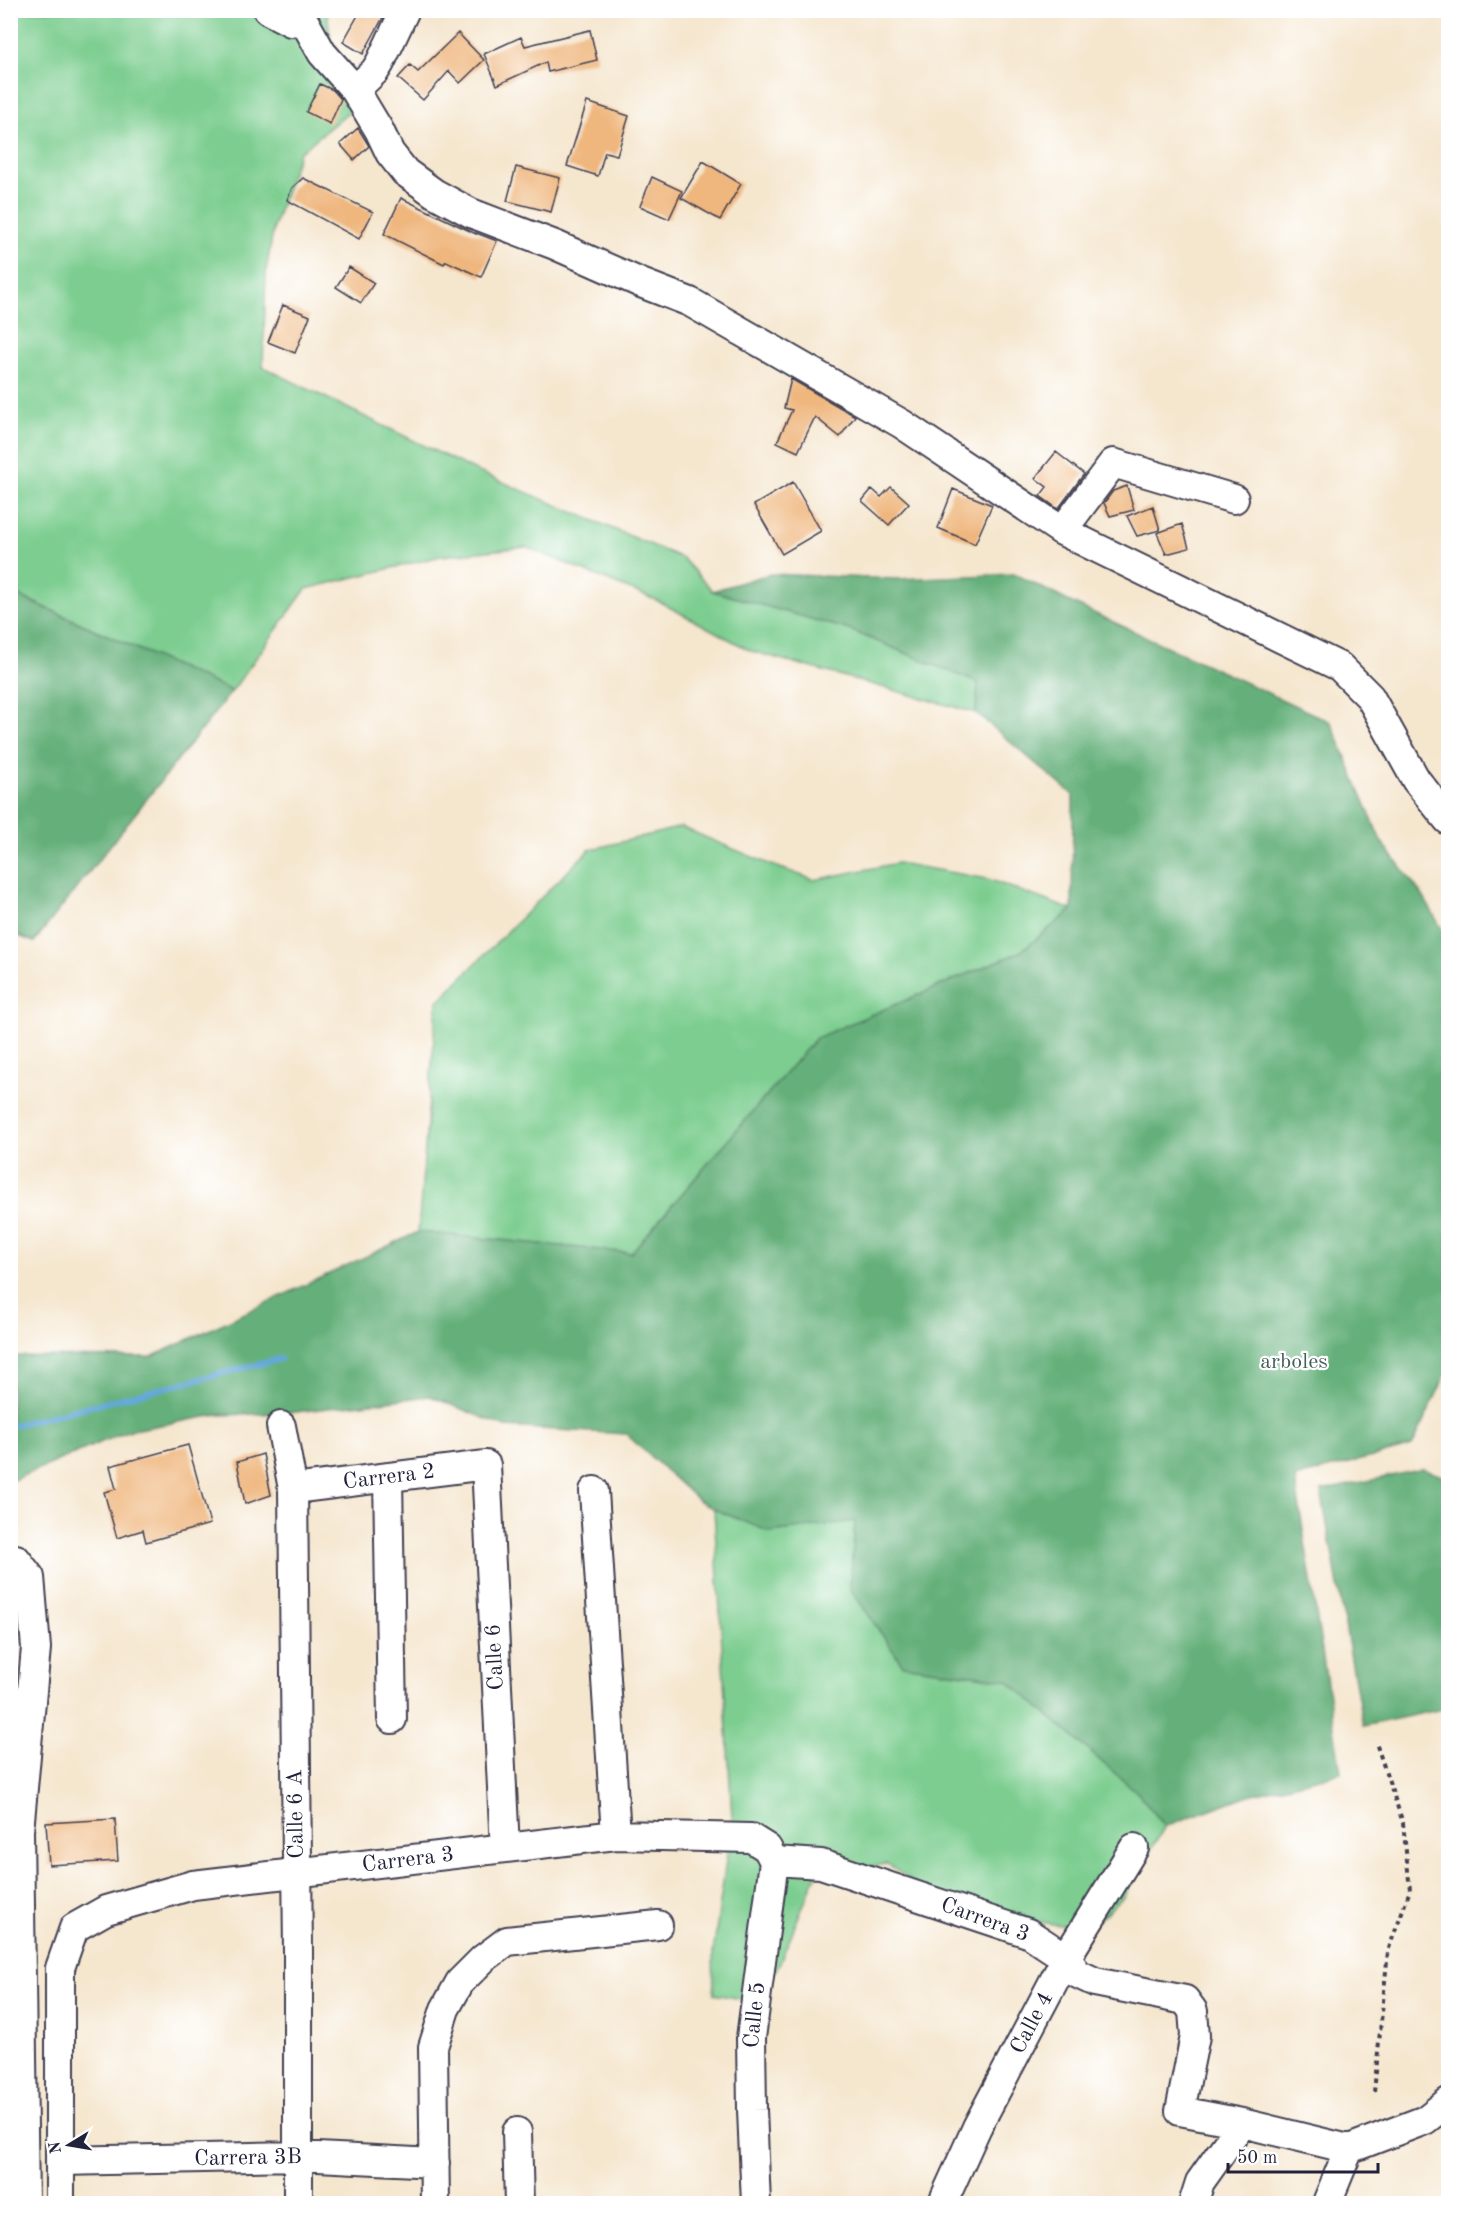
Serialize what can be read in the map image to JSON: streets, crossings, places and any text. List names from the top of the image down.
{
  "streets": {
    "street": [
      "Carrera 2",
      "Calle 6",
      "Calle 6 A",
      "Carrera 3",
      "Calle 5",
      "Calle 4",
      "Carrera 3B"
    ]
  },
  "crossings": [
    ["Carrera 2", "Calle 6"],
    ["Carrera 2", "Calle 6 A"],
    ["Calle 6", "Carrera 3"],
    ["Calle 6 A", "Carrera 3"],
    ["Calle 6 A", "Carrera 3B"],
    ["Carrera 3", "Calle 5"],
    ["Carrera 3", "Calle 4"],
    ["Carrera 3", "Carrera 3B"]
  ],
  "parks": ["arboles"],
  "scale_bar": "50 m",
  "north": "left"
}
